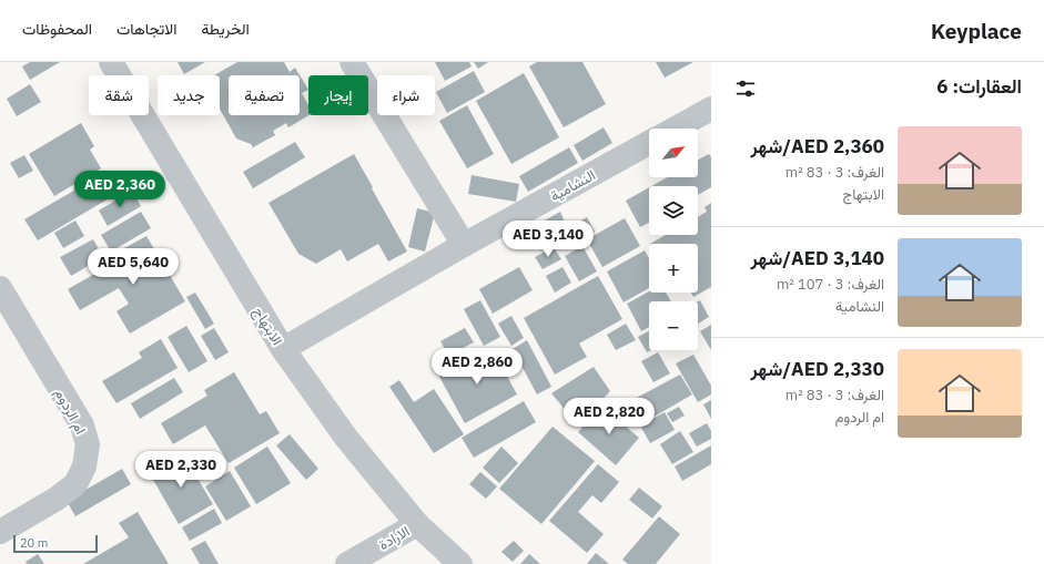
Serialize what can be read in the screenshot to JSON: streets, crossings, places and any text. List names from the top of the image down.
{
  "streets": {
    "street": [
      "النشامية",
      "الابتهاج",
      "ام الردوم",
      "الارادة"
    ]
  },
  "crossings": [
    ["النشامية", "الابتهاج"],
    ["الابتهاج", "الارادة"]
  ],
  "scale_bar": "20 m",
  "north": "top right",
  "page": {
    "header": "Keyplace",
    "nav": ["الخريطة", "الاتجاهات", "المحفوظات"],
    "heading": "العقارات: 6",
    "chip": [
      "شراء",
      "إيجار",
      "تصفية",
      "جديد",
      "شقة"
    ],
    "list": [
      {
        "name": "AED 2,360/شهر",
        "note": "الغرف: 3 · 83 m² · الابتهاج"
      },
      {
        "name": "AED 3,140/شهر",
        "note": "الغرف: 3 · 107 m² · النشامية"
      },
      {
        "name": "AED 2,330/شهر",
        "note": "الغرف: 3 · 83 m² · ام الردوم"
      }
    ],
    "map_buttons": ["+", "−"],
    "price": [
      "AED 2,360",
      "AED 3,140",
      "AED 5,640",
      "AED 2,860",
      "AED 2,820",
      "AED 2,330"
    ],
    "scale": "20 m"
  }
}
